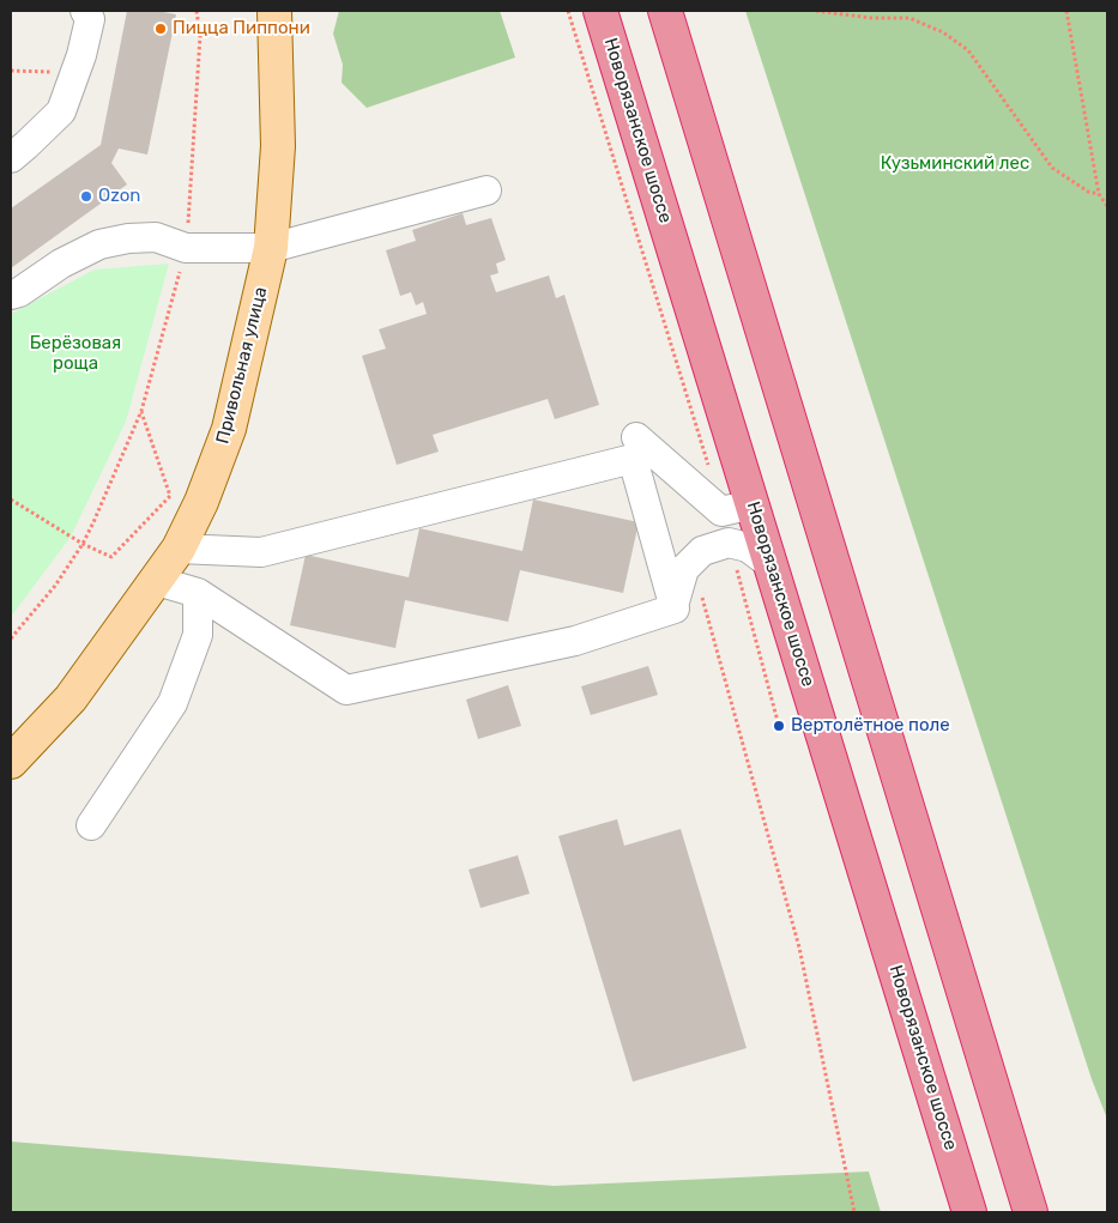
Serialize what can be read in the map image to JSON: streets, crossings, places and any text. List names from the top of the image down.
{
  "streets": {
    "highway": ["Новорязанское шоссе"],
    "main road": ["Привольная улица"]
  },
  "parks": ["Кузьминский лес", "Берёзовая роща"],
  "places": ["Пицца Пиппони", "Ozon", "Вертолётное поле"]
}
